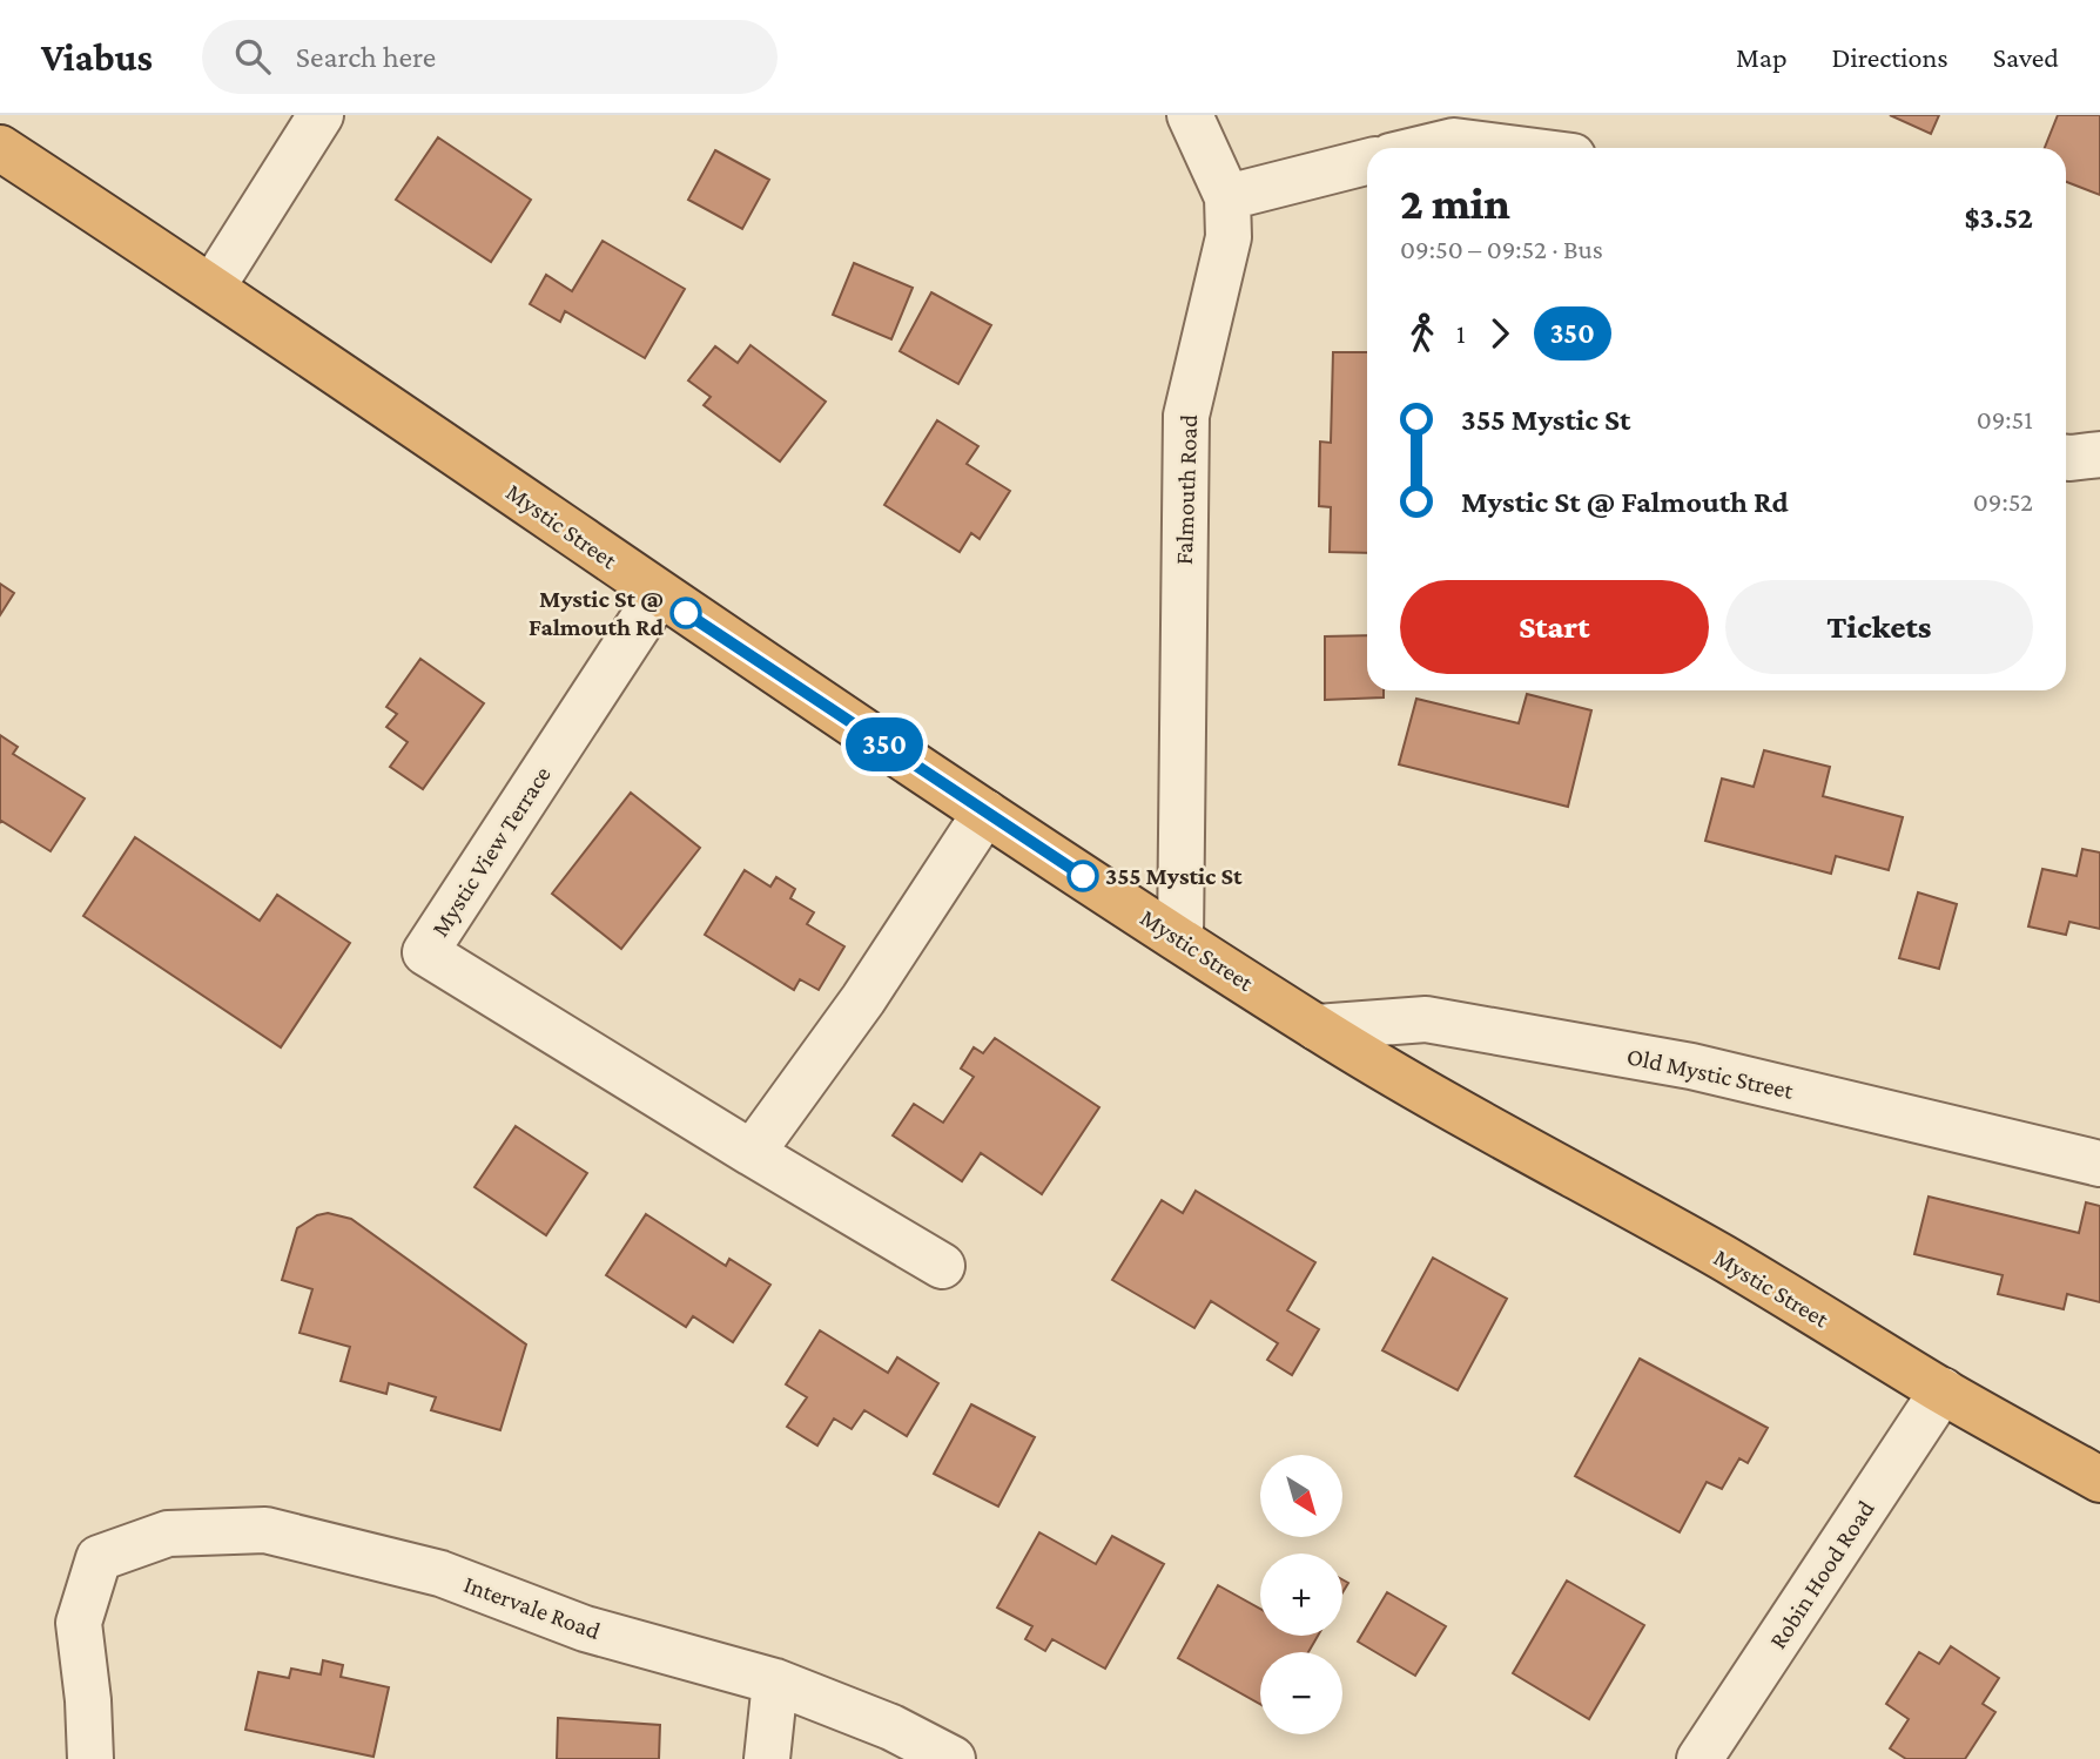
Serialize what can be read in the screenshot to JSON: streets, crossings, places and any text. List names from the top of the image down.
{
  "streets": {
    "highway": ["Mystic Street"],
    "street": [
      "Falmouth Road",
      "Mystic View Terrace",
      "Old Mystic Street",
      "Robin Hood Road",
      "Intervale Road"
    ]
  },
  "crossings": [
    ["Falmouth Road", "Mystic Street"],
    ["Mystic Street", "Mystic View Terrace"],
    ["Mystic Street", "Old Mystic Street"],
    ["Mystic Street", "Robin Hood Road"]
  ],
  "places": ["Mystic St @ Falmouth Rd", "355 Mystic St"],
  "lines": ["bus line 350"],
  "north": "bottom right",
  "page": {
    "header": "Viabus",
    "search": "Search here",
    "nav": ["Map", "Directions", "Saved"],
    "on_map": "350",
    "heading": ["2 min", "09:50 – 09:52 · Bus", "$3.52"],
    "legs": ["1", "350"],
    "list": [
      {
        "name": "355 Mystic St",
        "value": "09:51"
      },
      {
        "name": "Mystic St @ Falmouth Rd",
        "value": "09:52"
      }
    ],
    "buttons": ["Start", "Tickets"],
    "map_buttons": ["+", "−"]
  }
}
